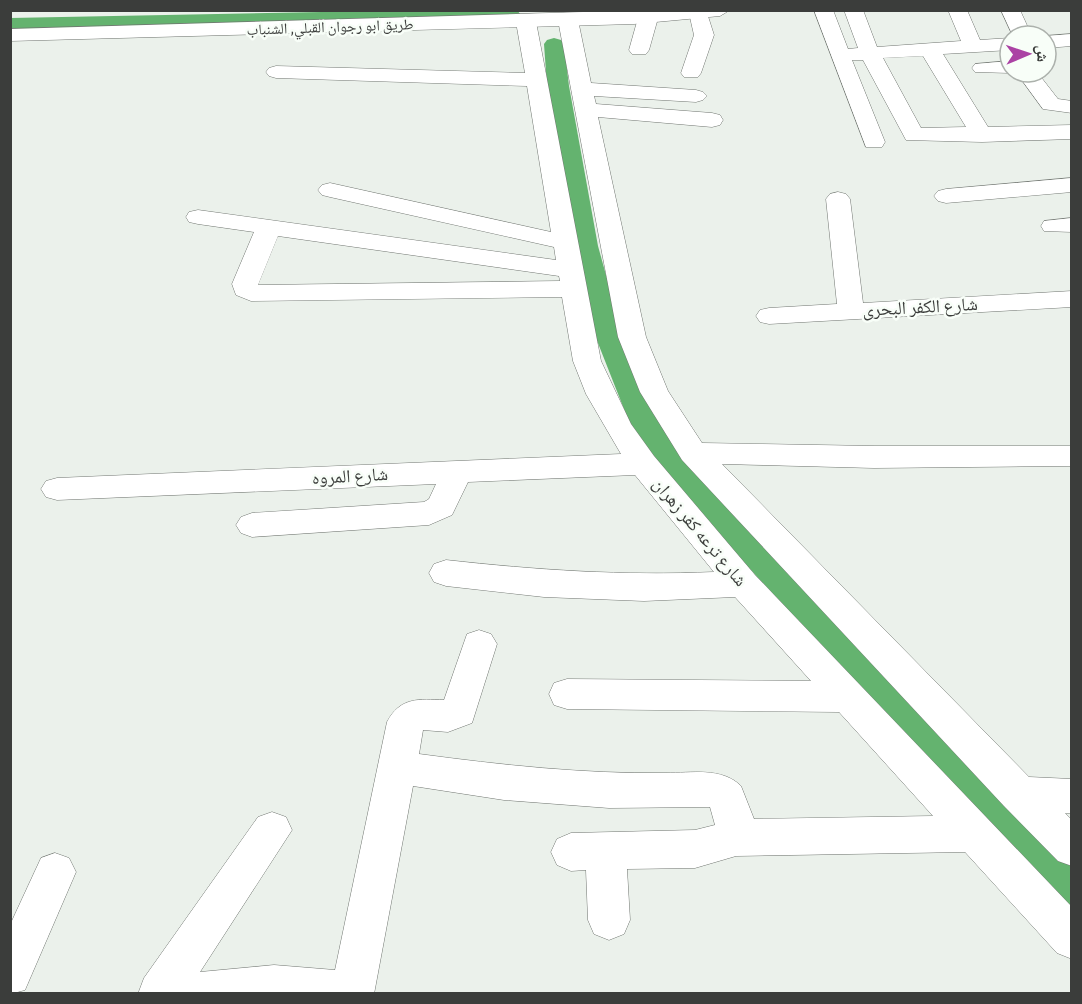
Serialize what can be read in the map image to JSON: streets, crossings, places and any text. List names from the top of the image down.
{
  "streets": {
    "street": [
      "طريق ابو رجوان القبلي, الشنباب",
      "شارع الكفر البحرى",
      "شارع المروه",
      "شارع ترعه كفر زهران"
    ]
  },
  "crossings": [
    ["طريق ابو رجوان القبلي, الشنباب", "شارع ترعه كفر زهران"],
    ["شارع المروه", "شارع ترعه كفر زهران"]
  ],
  "north": "right"
}
